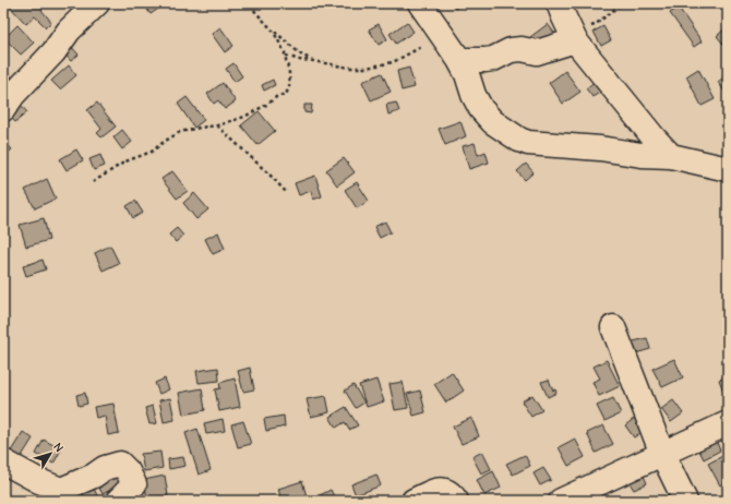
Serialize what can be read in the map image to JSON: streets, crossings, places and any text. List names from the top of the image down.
{
  "north": "top right"
}
